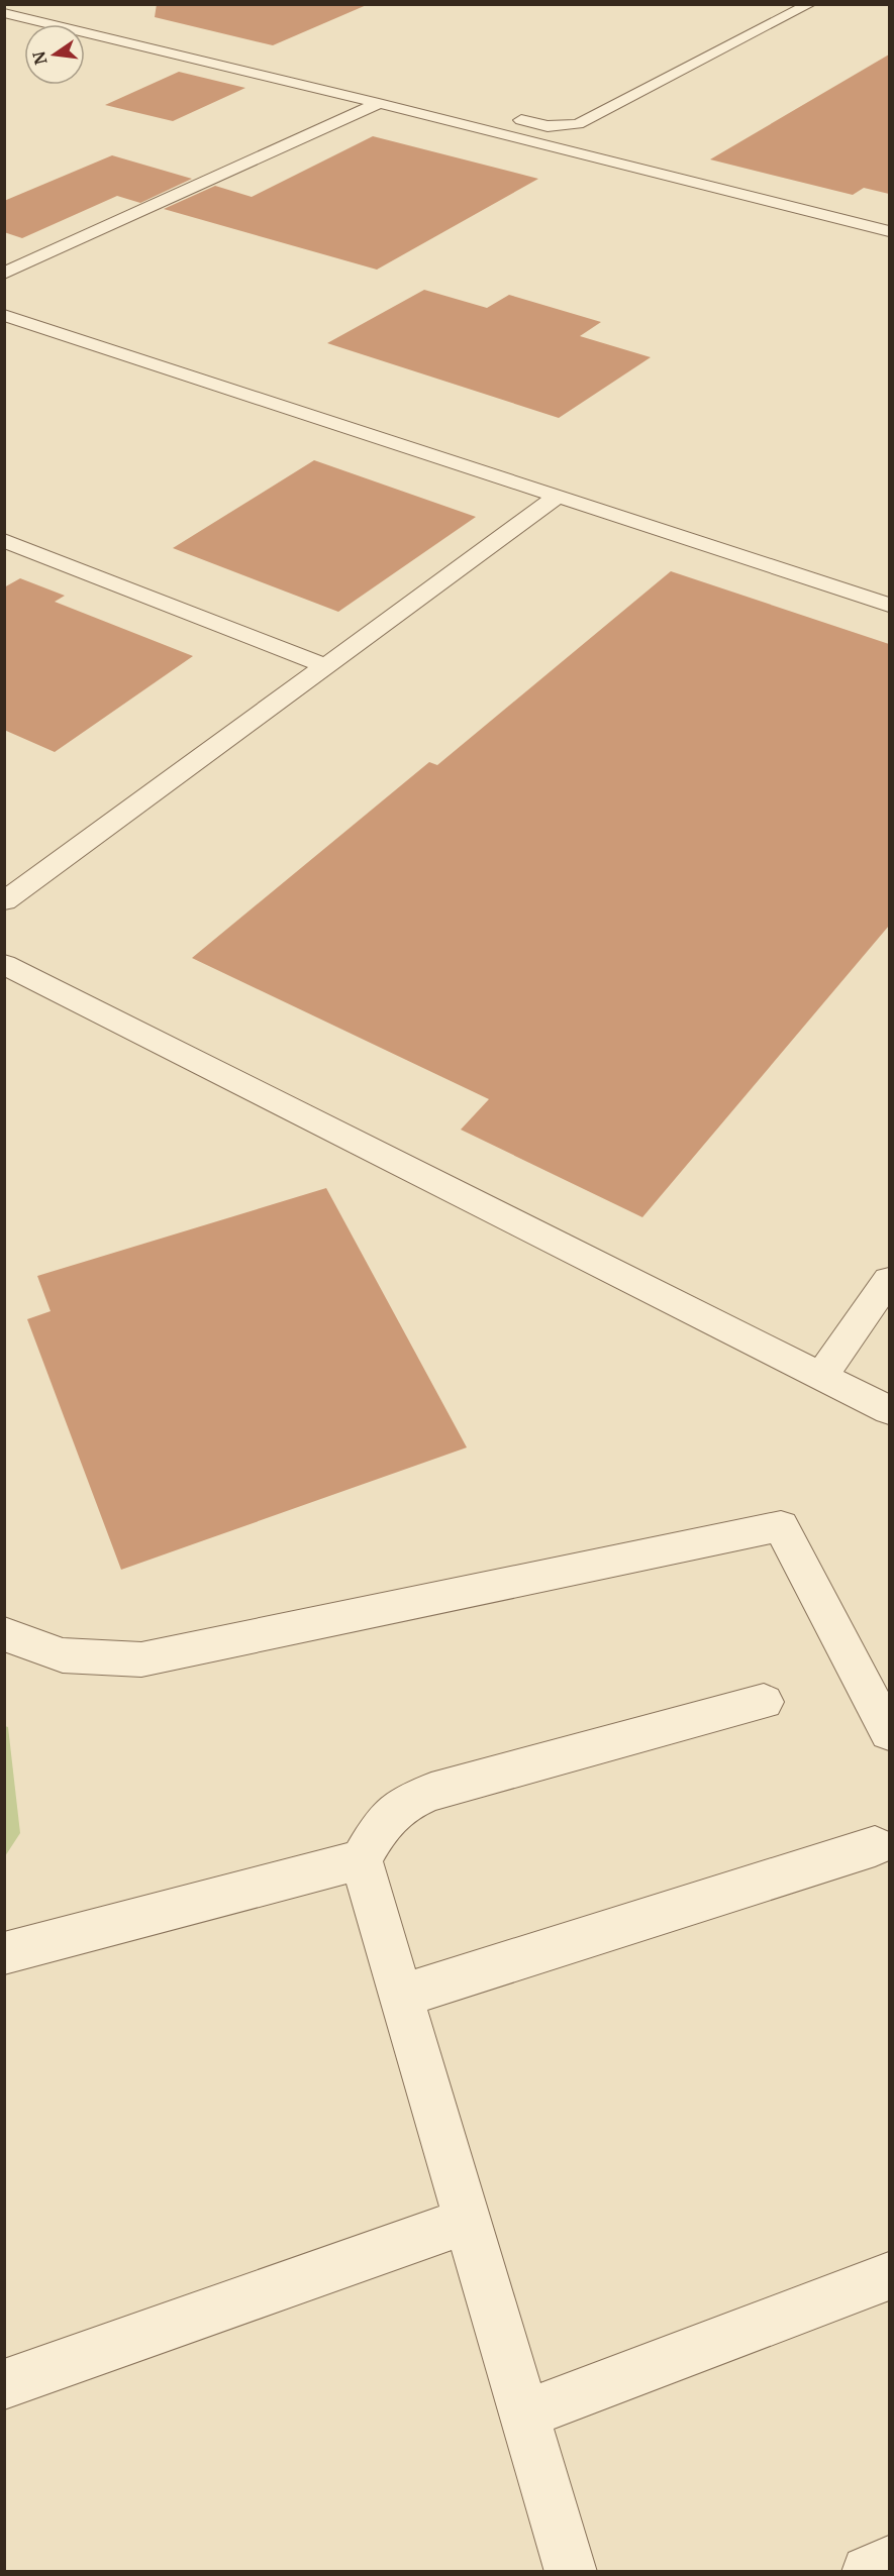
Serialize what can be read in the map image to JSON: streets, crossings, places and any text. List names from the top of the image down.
{
  "north": "left"
}
